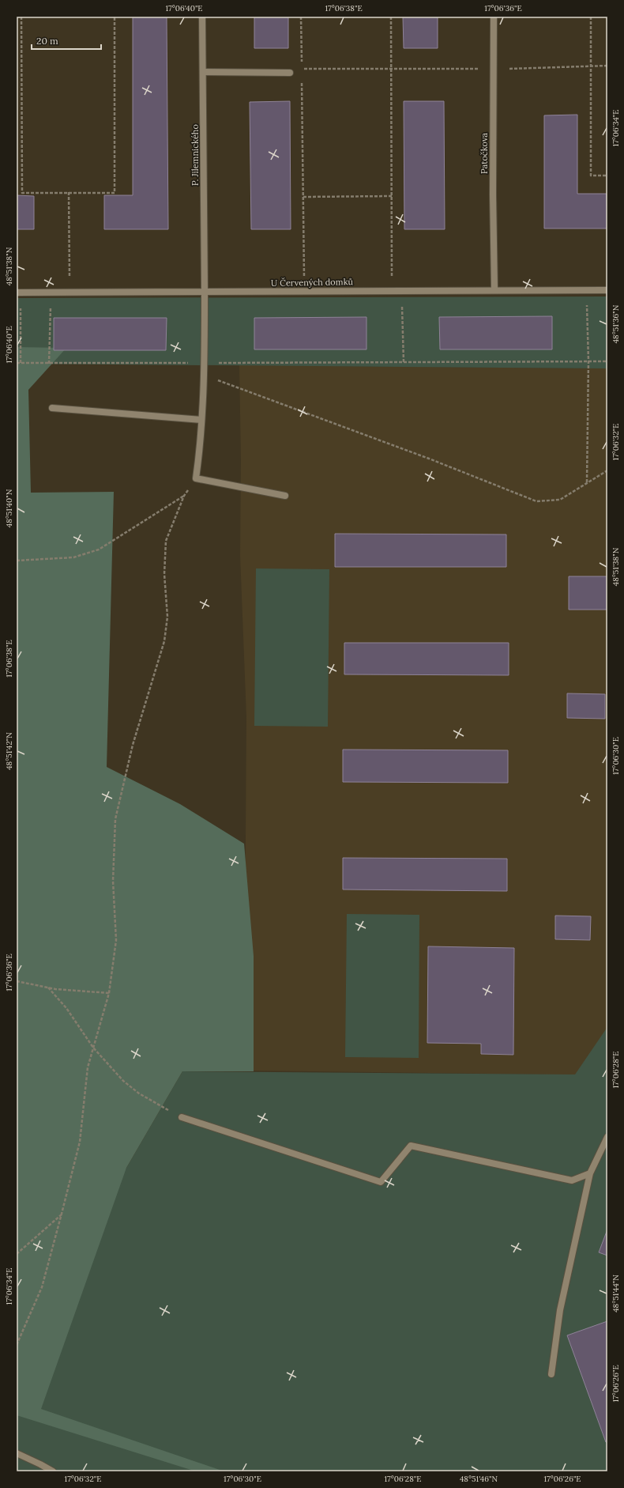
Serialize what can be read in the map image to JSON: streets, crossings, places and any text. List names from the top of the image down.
{
  "streets": {
    "street": ["Patočkova", "P. Jilemnického", "U Červených domků"]
  },
  "crossings": [
    ["Patočkova", "U Červených domků"],
    ["P. Jilemnického", "U Červených domků"]
  ],
  "scale_bar": "20 m",
  "coordinates": [
    "17°06'40\"E",
    "17°06'38\"E",
    "17°06'36\"E",
    "17°06'34\"E",
    "48°51'38\"N",
    "48°51'36\"N",
    "17°06'32\"E",
    "48°51'40\"N",
    "48°51'42\"N",
    "17°06'30\"E",
    "17°06'28\"E",
    "48°51'44\"N",
    "17°06'26\"E",
    "48°51'46\"N"
  ]
}
